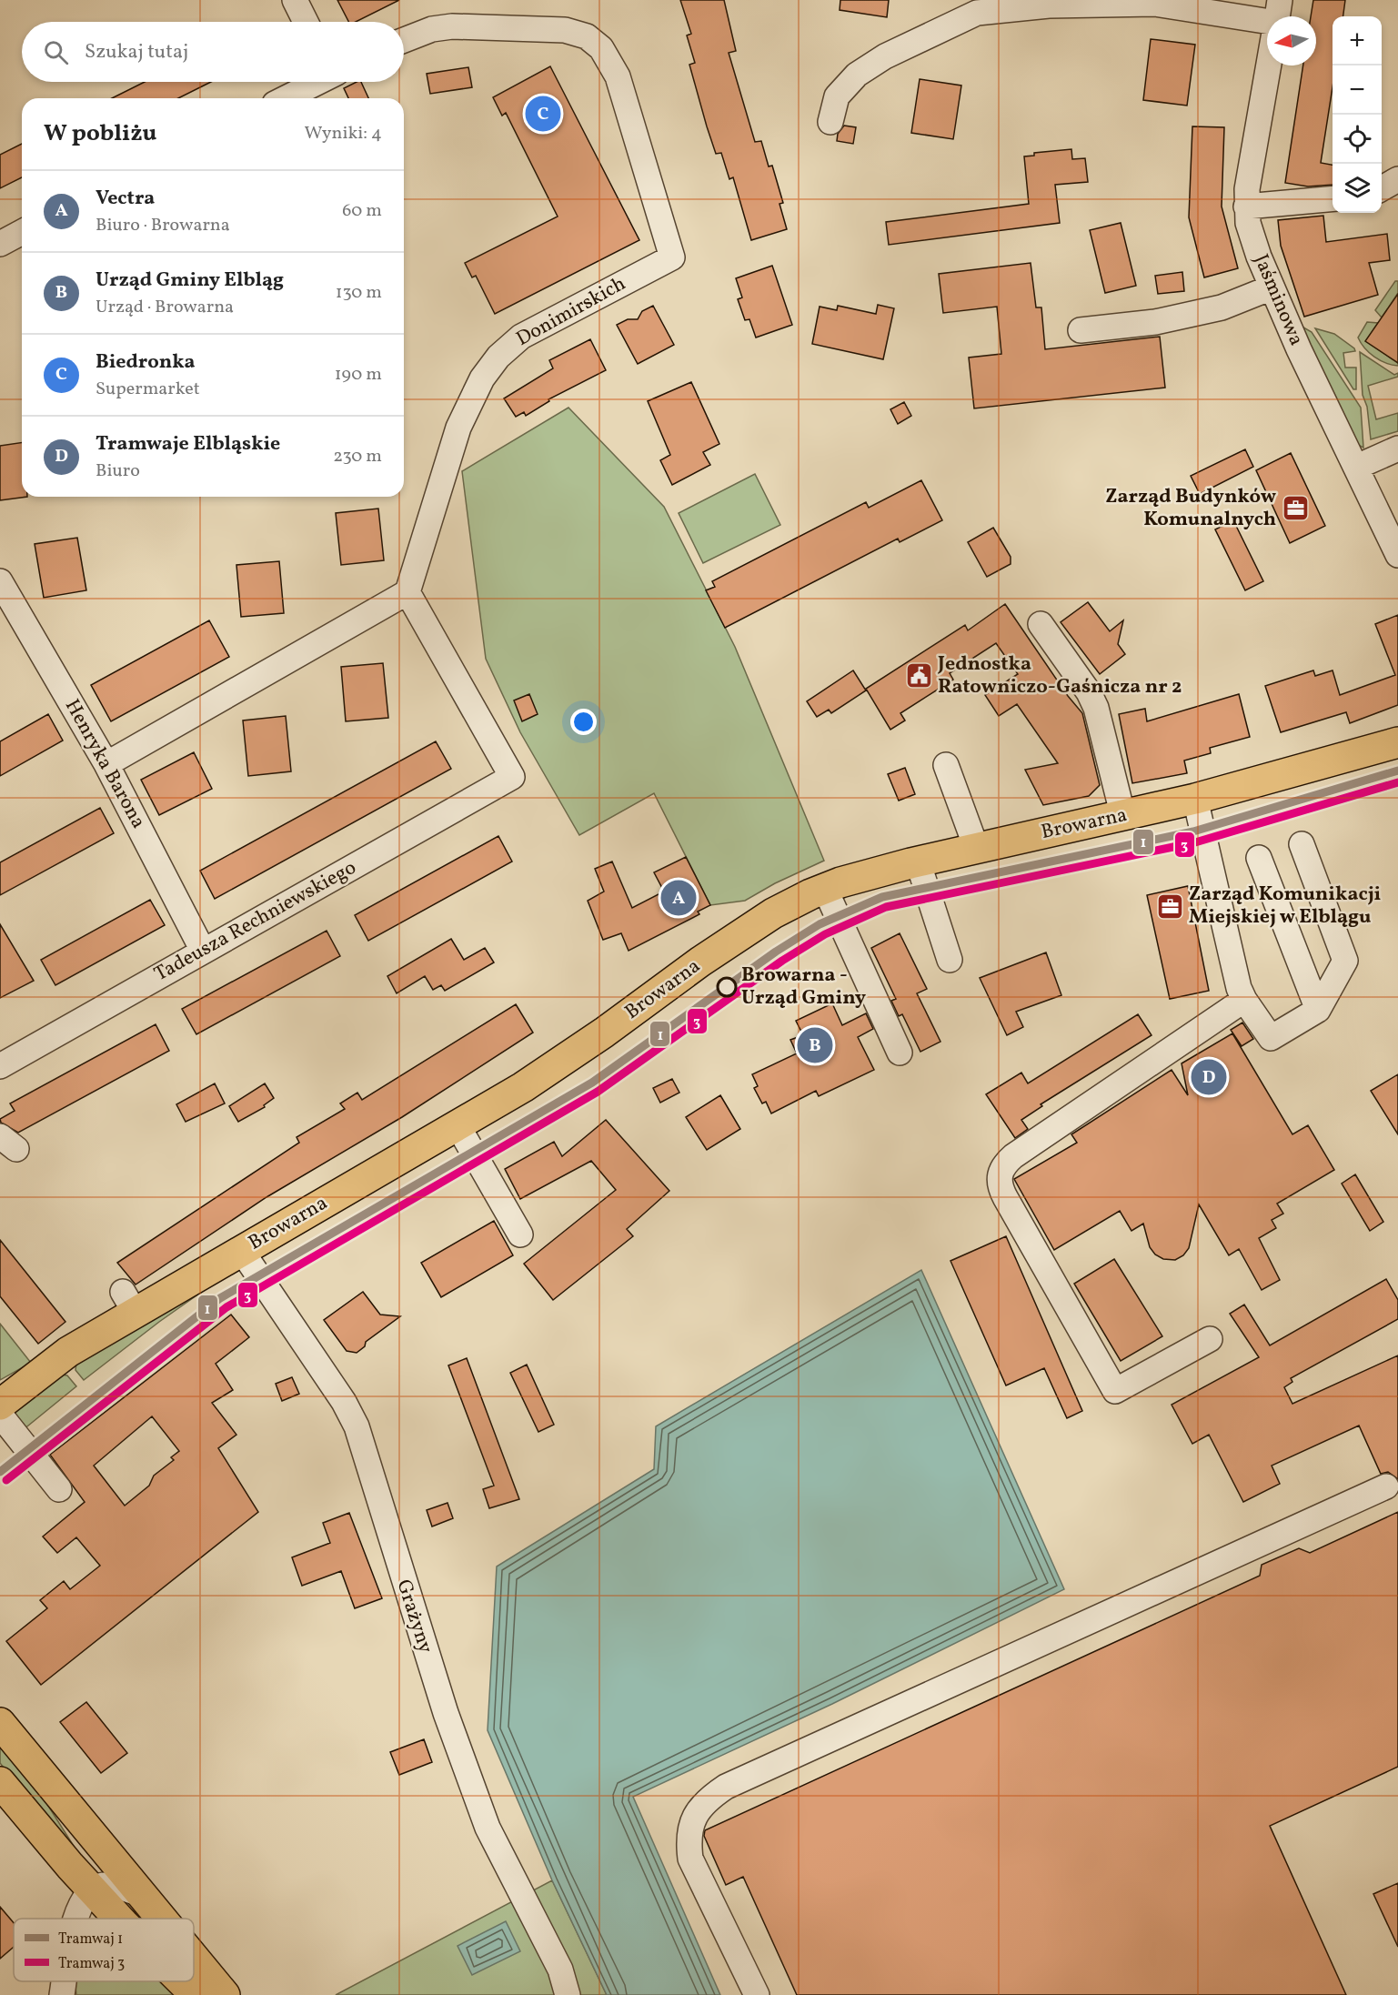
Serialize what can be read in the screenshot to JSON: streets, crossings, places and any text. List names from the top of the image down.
{
  "streets": {
    "main road": ["Browarna"],
    "street": [
      "Jaśminowa",
      "Donimirskich",
      "Henryka Barona",
      "Tadeusza Rechniewskiego",
      "Grażyny"
    ]
  },
  "crossings": [
    ["Donimirskich", "Tadeusza Rechniewskiego"],
    ["Henryka Barona", "Tadeusza Rechniewskiego"],
    ["Browarna", "Grażyny"]
  ],
  "places": {
    "office": ["Zarząd Budynków Komunalnych", "Zarząd Komunikacji Miejskiej w Elblągu"],
    "public building": ["Jednostka Ratowniczo-Gaśnicza nr 2"],
    "other": ["Browarna - Urząd Gminy"]
  },
  "lines": ["tram line 1", "tram line 3"],
  "legend": ["Tramwaj 1", "Tramwaj 3"],
  "north": "left",
  "page": {
    "map_buttons": ["+", "−"],
    "search": "Szukaj tutaj",
    "pins": [
      "C",
      "A",
      "B",
      "D"
    ],
    "heading": ["W pobliżu", "Wyniki: 4"],
    "list": [
      {
        "mark": "A",
        "name": "Vectra",
        "note": "Biuro · Browarna",
        "value": "60 m"
      },
      {
        "mark": "B",
        "name": "Urząd Gminy Elbląg",
        "note": "Urząd · Browarna",
        "value": "130 m"
      },
      {
        "mark": "C",
        "name": "Biedronka",
        "note": "Supermarket",
        "value": "190 m"
      },
      {
        "mark": "D",
        "name": "Tramwaje Elbląskie",
        "note": "Biuro",
        "value": "230 m"
      }
    ]
  }
}
